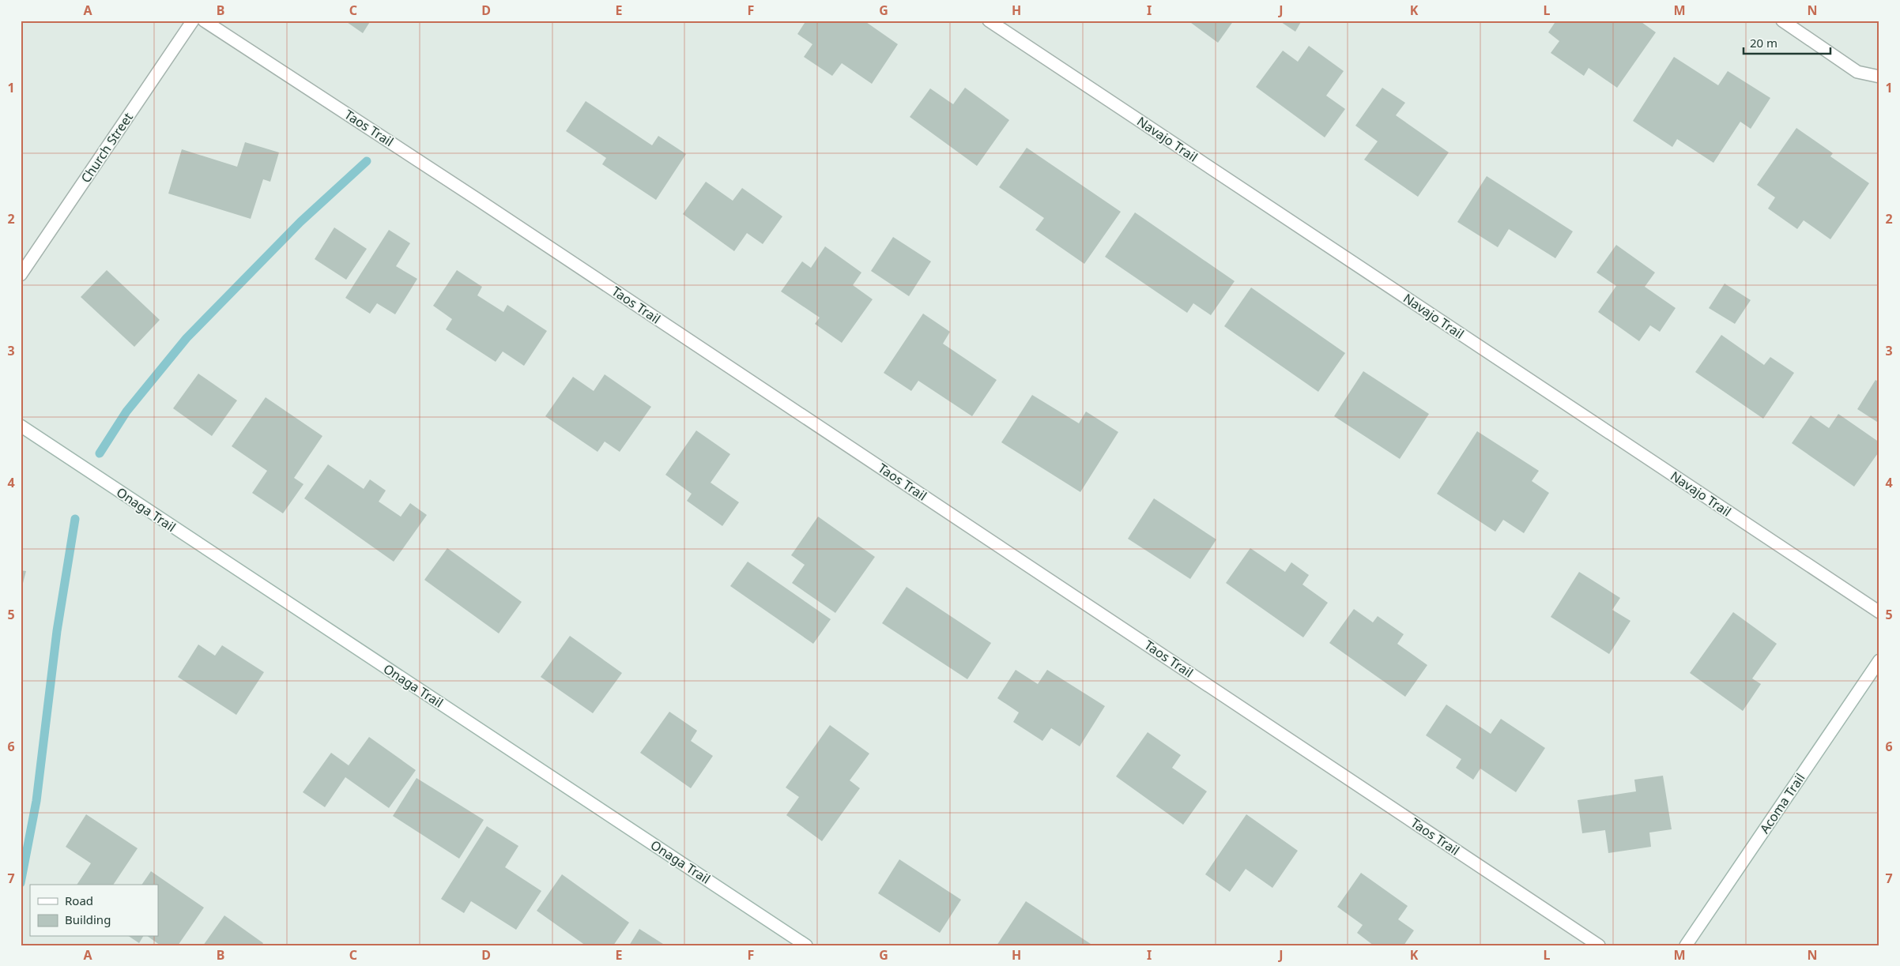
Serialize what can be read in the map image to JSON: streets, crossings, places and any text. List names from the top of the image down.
{
  "streets": {
    "street": [
      "Taos Trail",
      "Navajo Trail",
      "Church Street",
      "Onaga Trail",
      "Acoma Trail"
    ]
  },
  "legend": ["Road", "Building"],
  "scale_bar": "20 m",
  "grid": {
    "columns": [
      "A",
      "B",
      "C",
      "D",
      "E",
      "F",
      "G",
      "H",
      "I",
      "J",
      "K",
      "L",
      "M",
      "N"
    ],
    "rows": [
      "1",
      "2",
      "3",
      "4",
      "5",
      "6",
      "7"
    ]
  }
}
